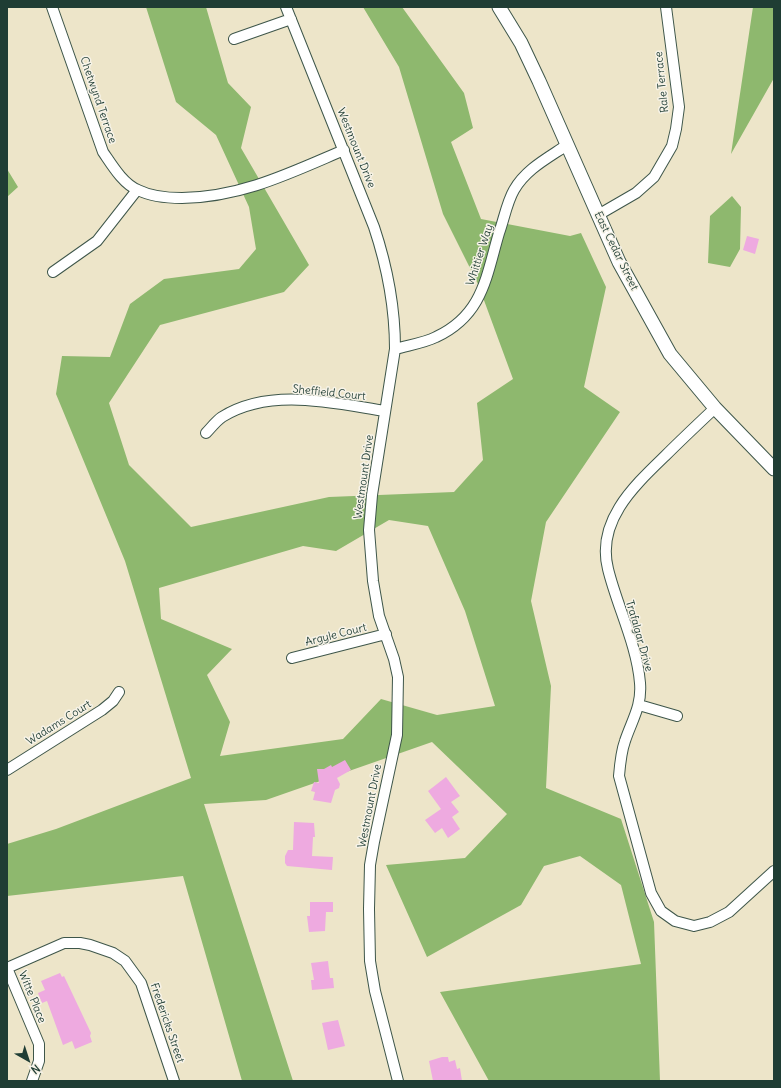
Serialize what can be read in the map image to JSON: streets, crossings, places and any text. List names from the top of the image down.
{
  "streets": {
    "main road": ["East Cedar Street"],
    "street": [
      "Rale Terrace",
      "Chetwynd Terrace",
      "Westmount Drive",
      "Whittier Way",
      "Sheffield Court",
      "Argyle Court",
      "Trafalgar Drive",
      "Wadams Court",
      "Witte Place",
      "Fredericks Street"
    ]
  },
  "crossings": [
    ["Rale Terrace", "East Cedar Street"],
    ["Chetwynd Terrace", "Westmount Drive"],
    ["Westmount Drive", "Whittier Way"],
    ["Westmount Drive", "Sheffield Court"],
    ["Westmount Drive", "Argyle Court"],
    ["East Cedar Street", "Whittier Way"],
    ["East Cedar Street", "Trafalgar Drive"],
    ["Witte Place", "Fredericks Street"]
  ],
  "north": "bottom right"
}
